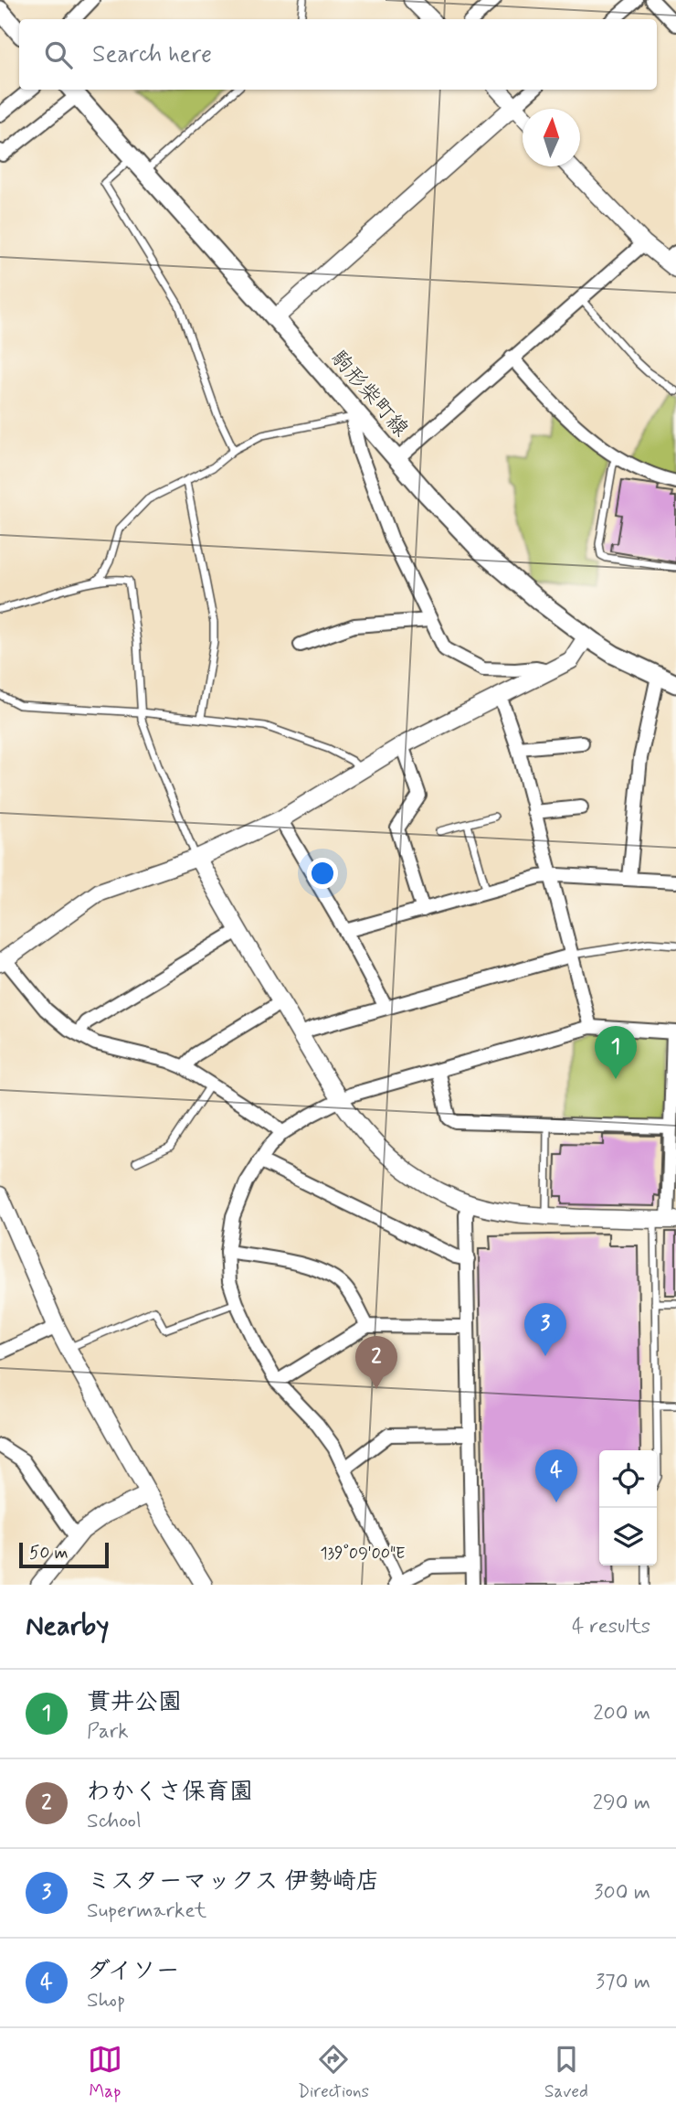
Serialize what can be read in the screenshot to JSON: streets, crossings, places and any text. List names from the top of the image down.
{
  "streets": {
    "main road": ["駒形柴町線"]
  },
  "scale_bar": "50 m",
  "north": "top",
  "page": {
    "search": "Search here",
    "pins": [
      "1",
      "3",
      "2",
      "4"
    ],
    "scale": "50 m",
    "heading": ["Nearby", "4 results"],
    "list": [
      {
        "mark": "1",
        "name": "貫井公園",
        "note": "Park",
        "value": "200 m"
      },
      {
        "mark": "2",
        "name": "わかくさ保育園",
        "note": "School",
        "value": "290 m"
      },
      {
        "mark": "3",
        "name": "ミスターマックス 伊勢崎店",
        "note": "Supermarket",
        "value": "300 m"
      },
      {
        "mark": "4",
        "name": "ダイソー",
        "note": "Shop",
        "value": "370 m"
      }
    ],
    "nav": ["Map", "Directions", "Saved"]
  },
  "coordinates": ["139°09'00\"E"]
}
